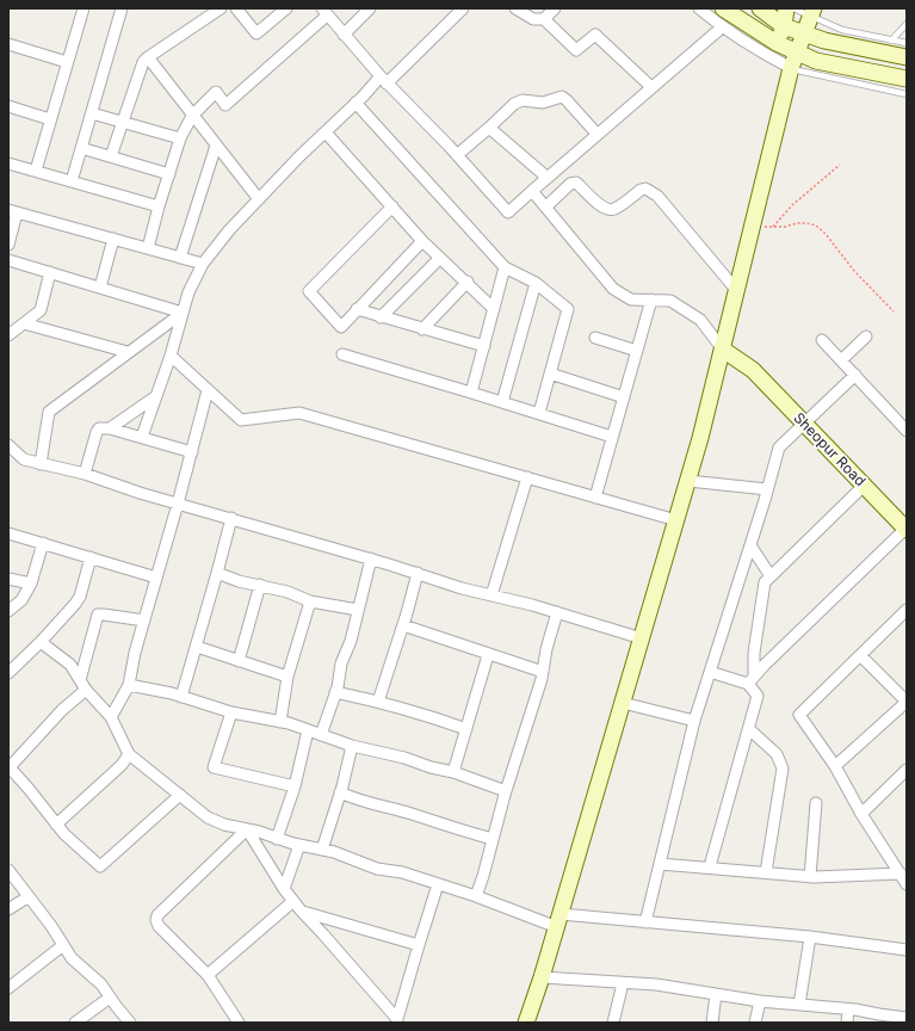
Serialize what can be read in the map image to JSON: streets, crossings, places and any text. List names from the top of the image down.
{
  "streets": {
    "street": ["Sheopur Road"]
  }
}
